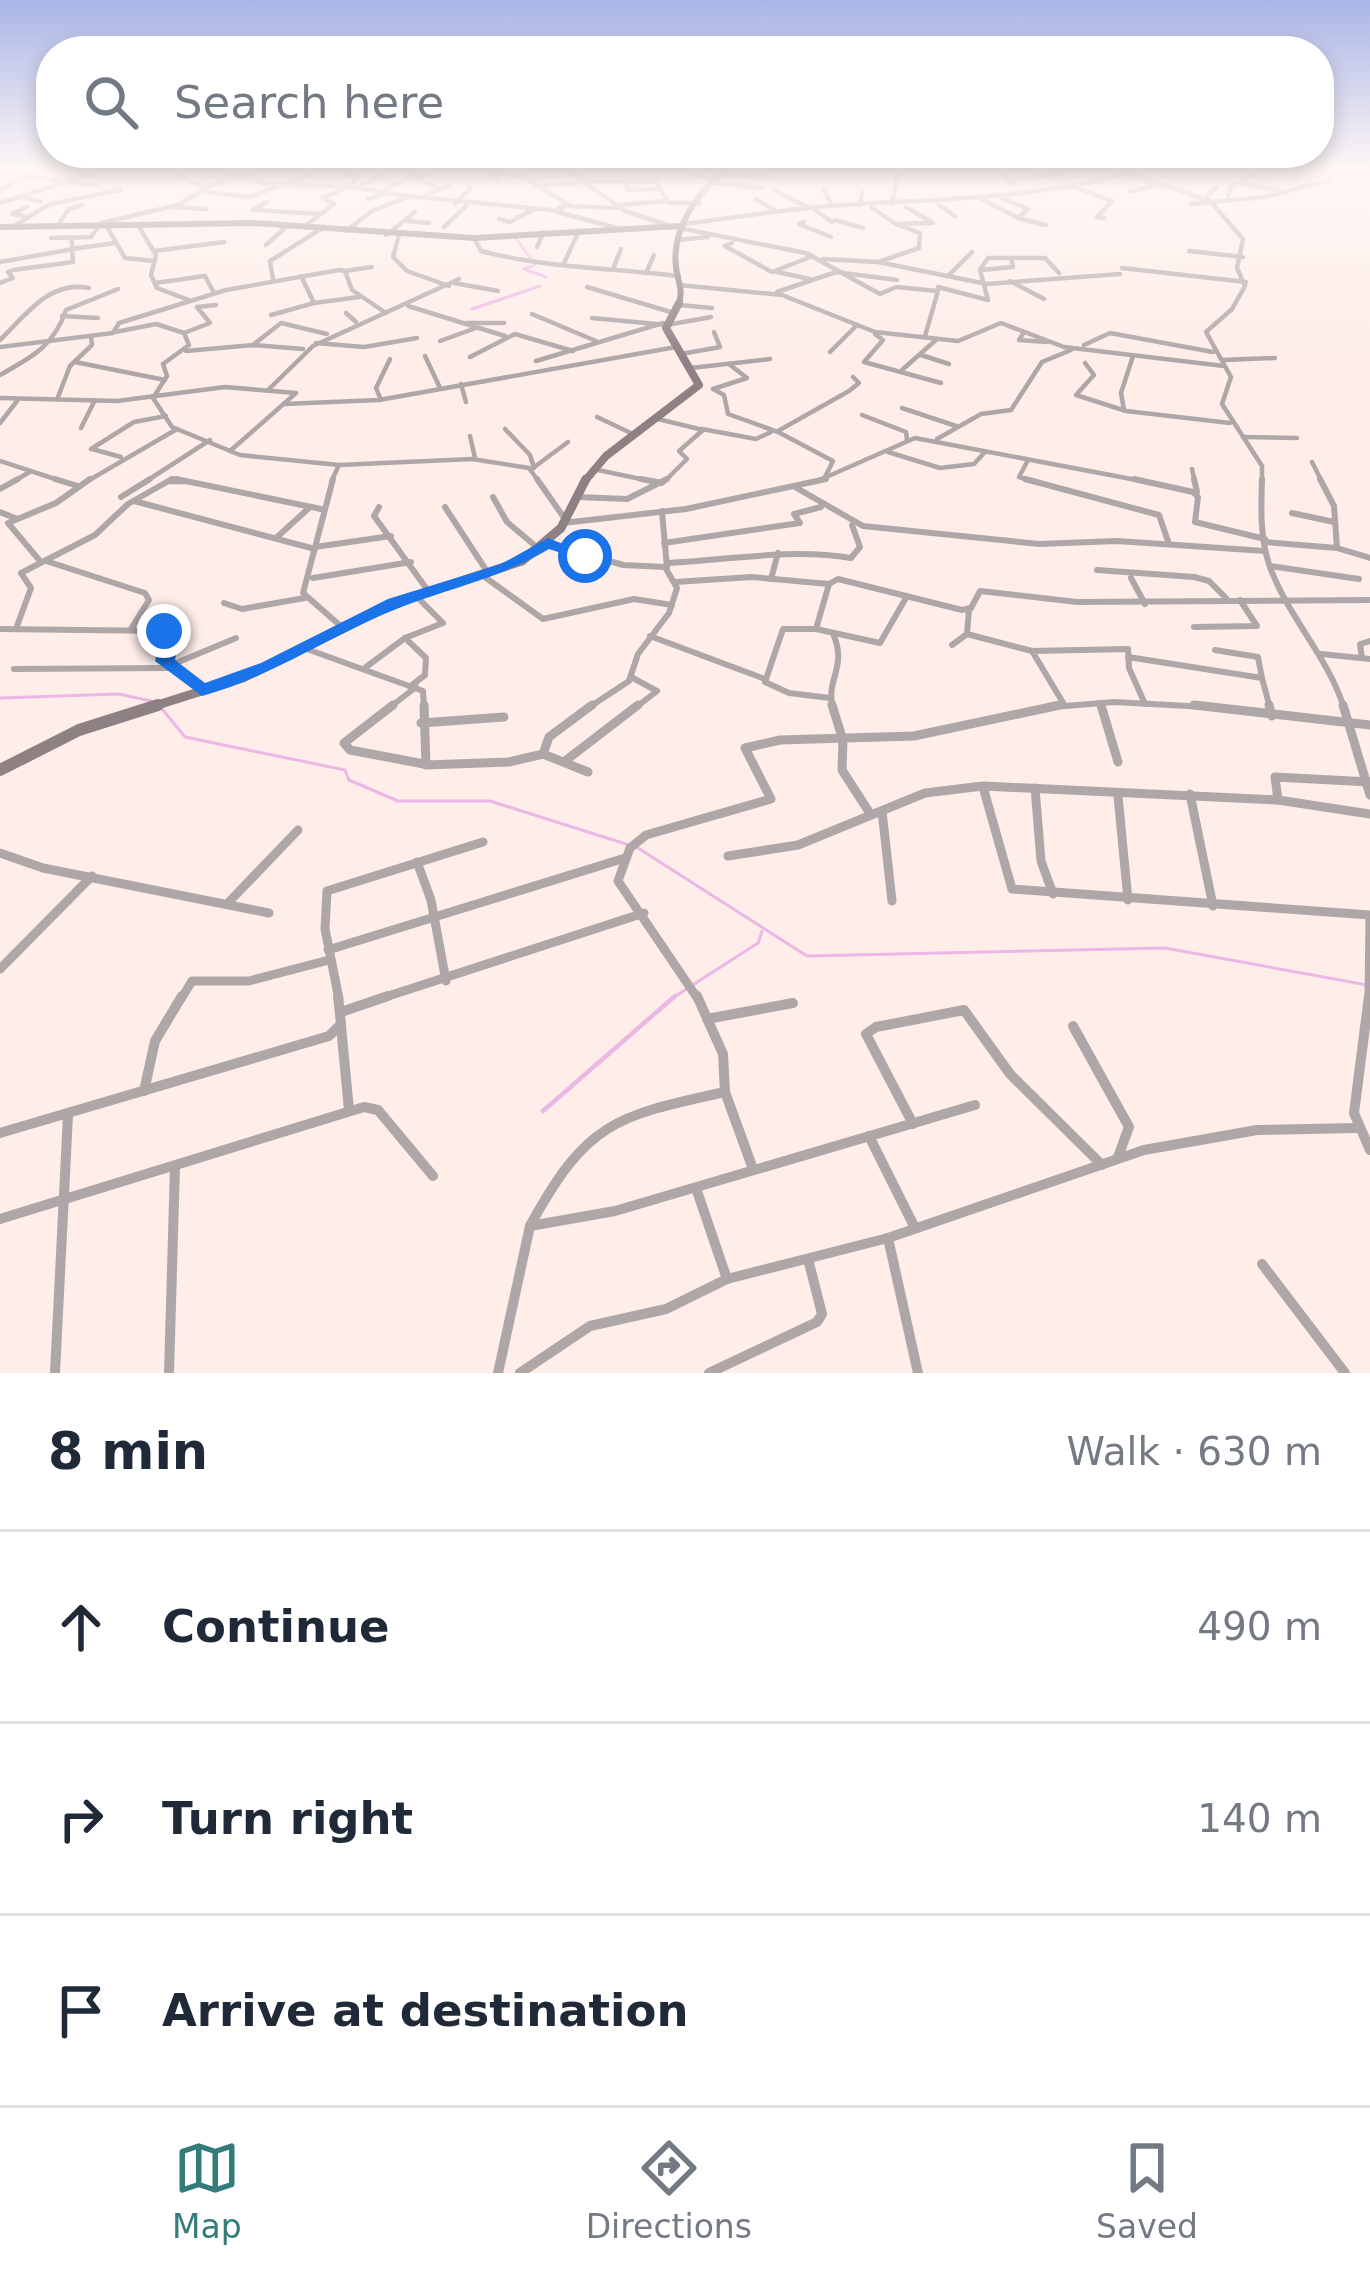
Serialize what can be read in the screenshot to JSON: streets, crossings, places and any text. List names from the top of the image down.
{
  "page": {
    "search": "Search here",
    "heading": ["8 min", "Walk · 630 m"],
    "list": [
      ["Continue", "490 m"],
      ["Turn right", "140 m"],
      "Arrive at destination"
    ],
    "nav": ["Map", "Directions", "Saved"]
  }
}
